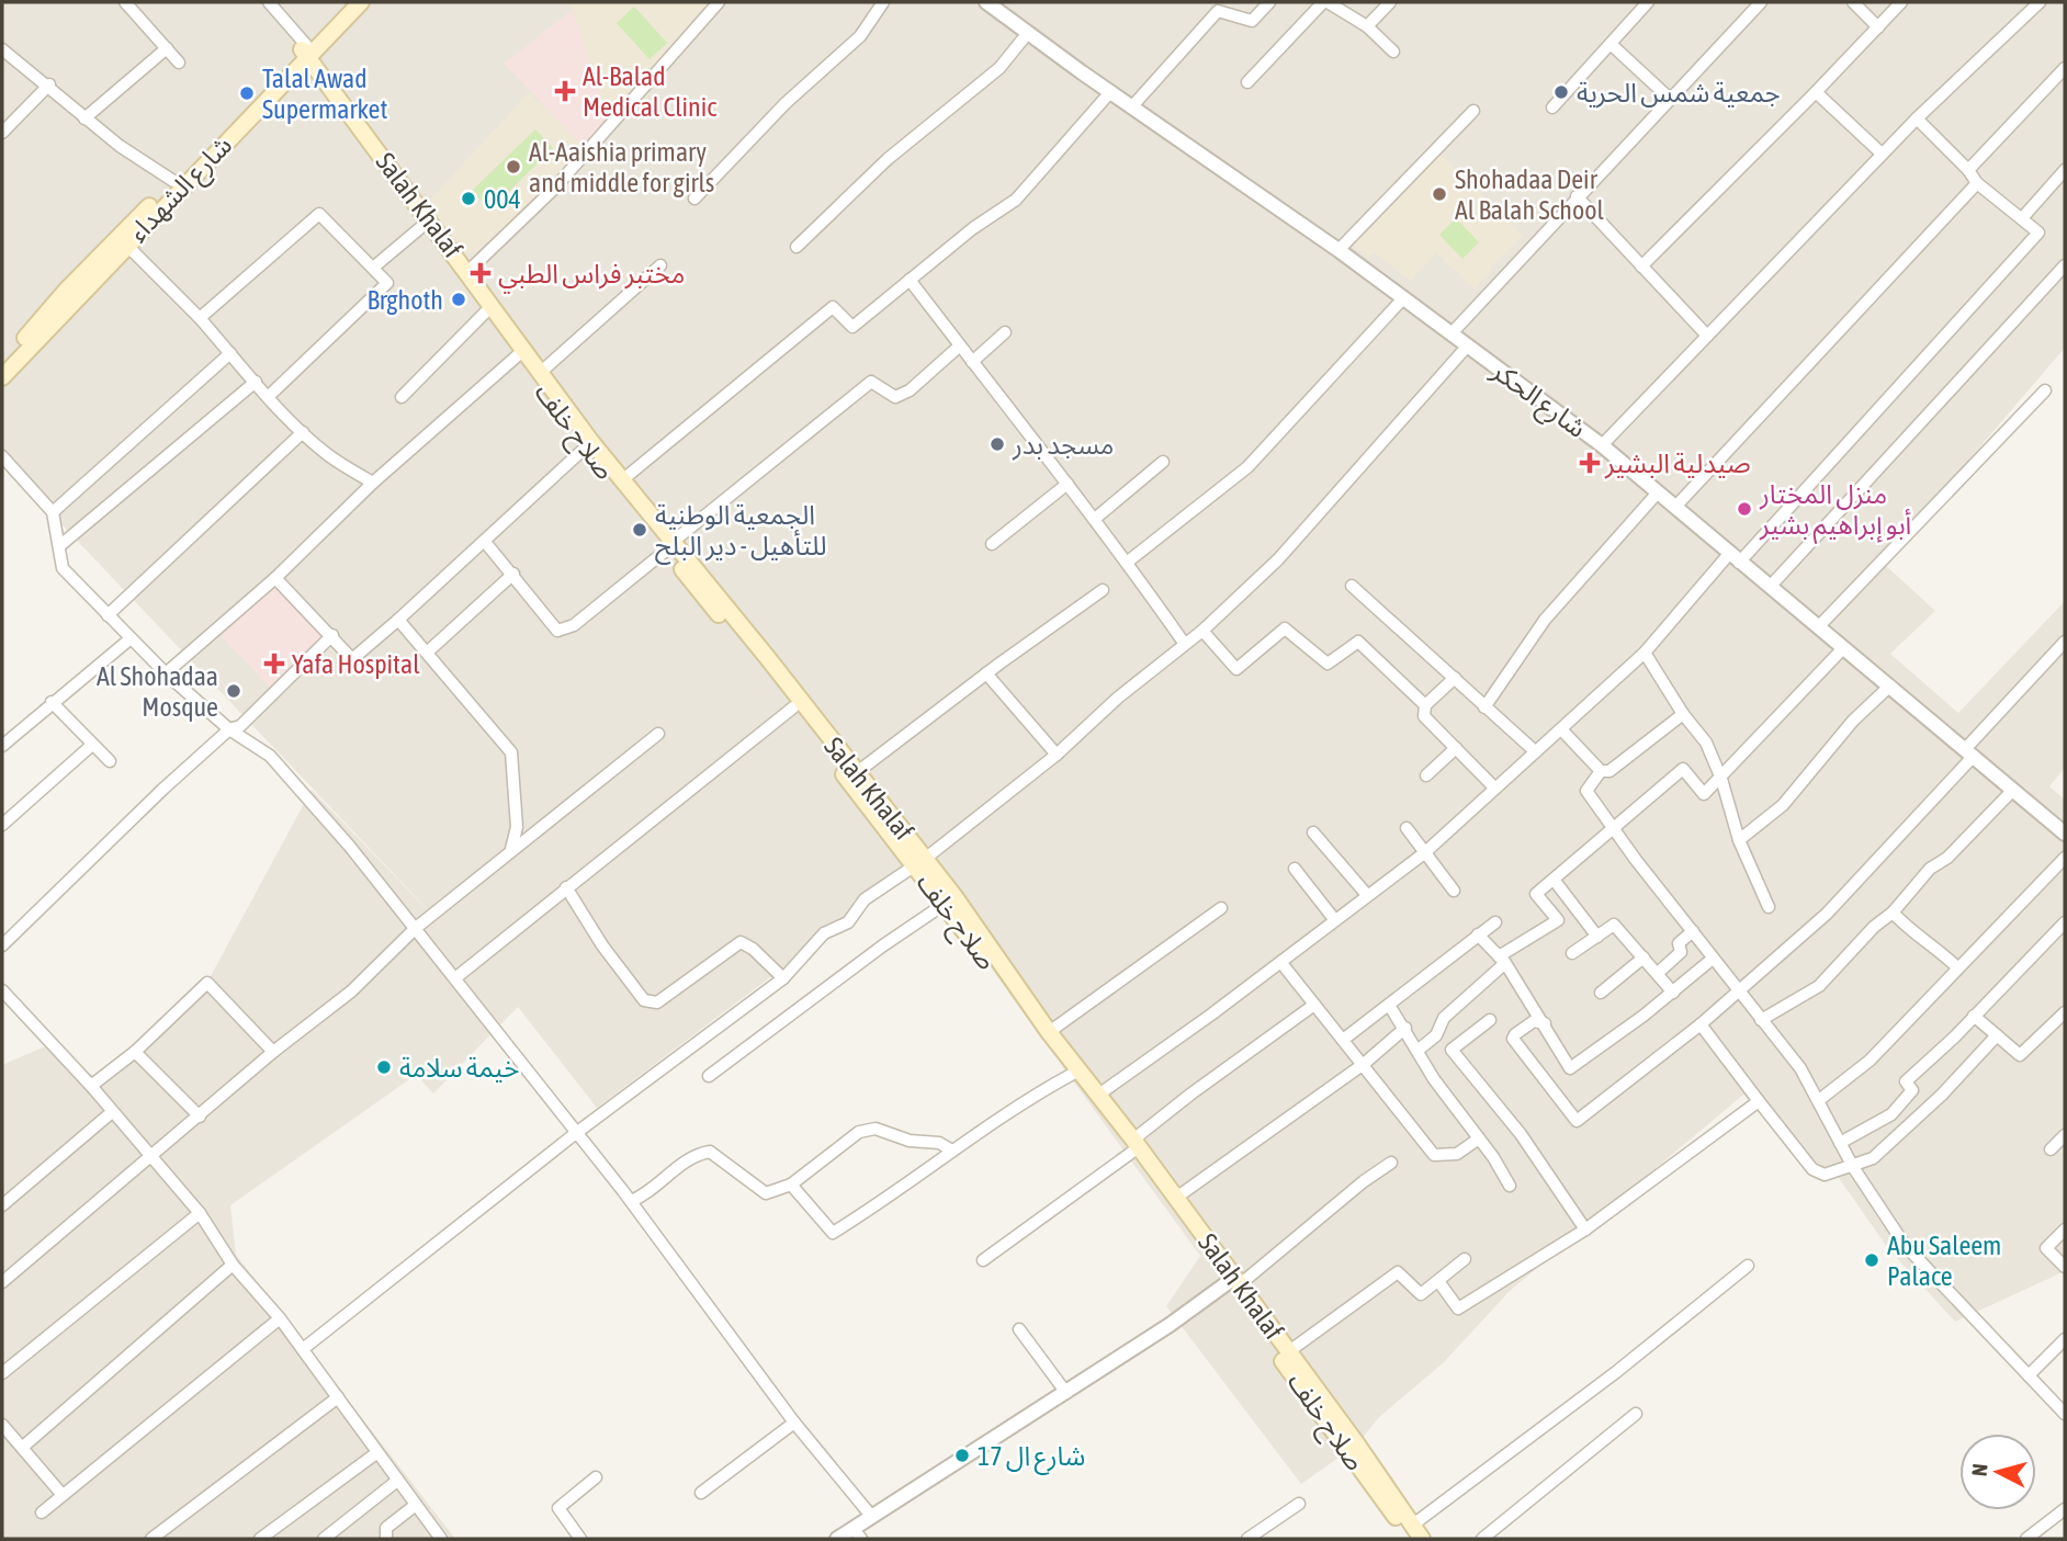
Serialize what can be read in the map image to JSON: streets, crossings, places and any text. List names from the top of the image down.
{
  "streets": {
    "main road": ["شارع الشهداء", "Salah Khalaf", "صلاح خلف"],
    "street": ["شارع الحكر"]
  },
  "crossings": [
    ["شارع الشهداء", "Salah Khalaf"],
    ["شارع الشهداء", "صلاح خلف"],
    ["Salah Khalaf", "صلاح خلف"]
  ],
  "places": {
    "health": [
      "Al-Balad Medical Clinic",
      "مختبر فراس الطبي",
      "صيدلية البشير",
      "Yafa Hospital"
    ],
    "other": [
      "جمعية شمس الحرية",
      "Talal Awad Supermarket",
      "Al-Aaishia primary and middle for girls",
      "Shohadaa Deir Al Balah School",
      "004",
      "Brghoth",
      "مسجد بدر",
      "منزل المختار أبو إبراهيم بشير",
      "الجمعية الوطنية للتأهيل - دير البلح",
      "Al Shohadaa Mosque",
      "خيمة سلامة",
      "Abu Saleem Palace",
      "شارع ال 17"
    ]
  },
  "north": "left"
}
